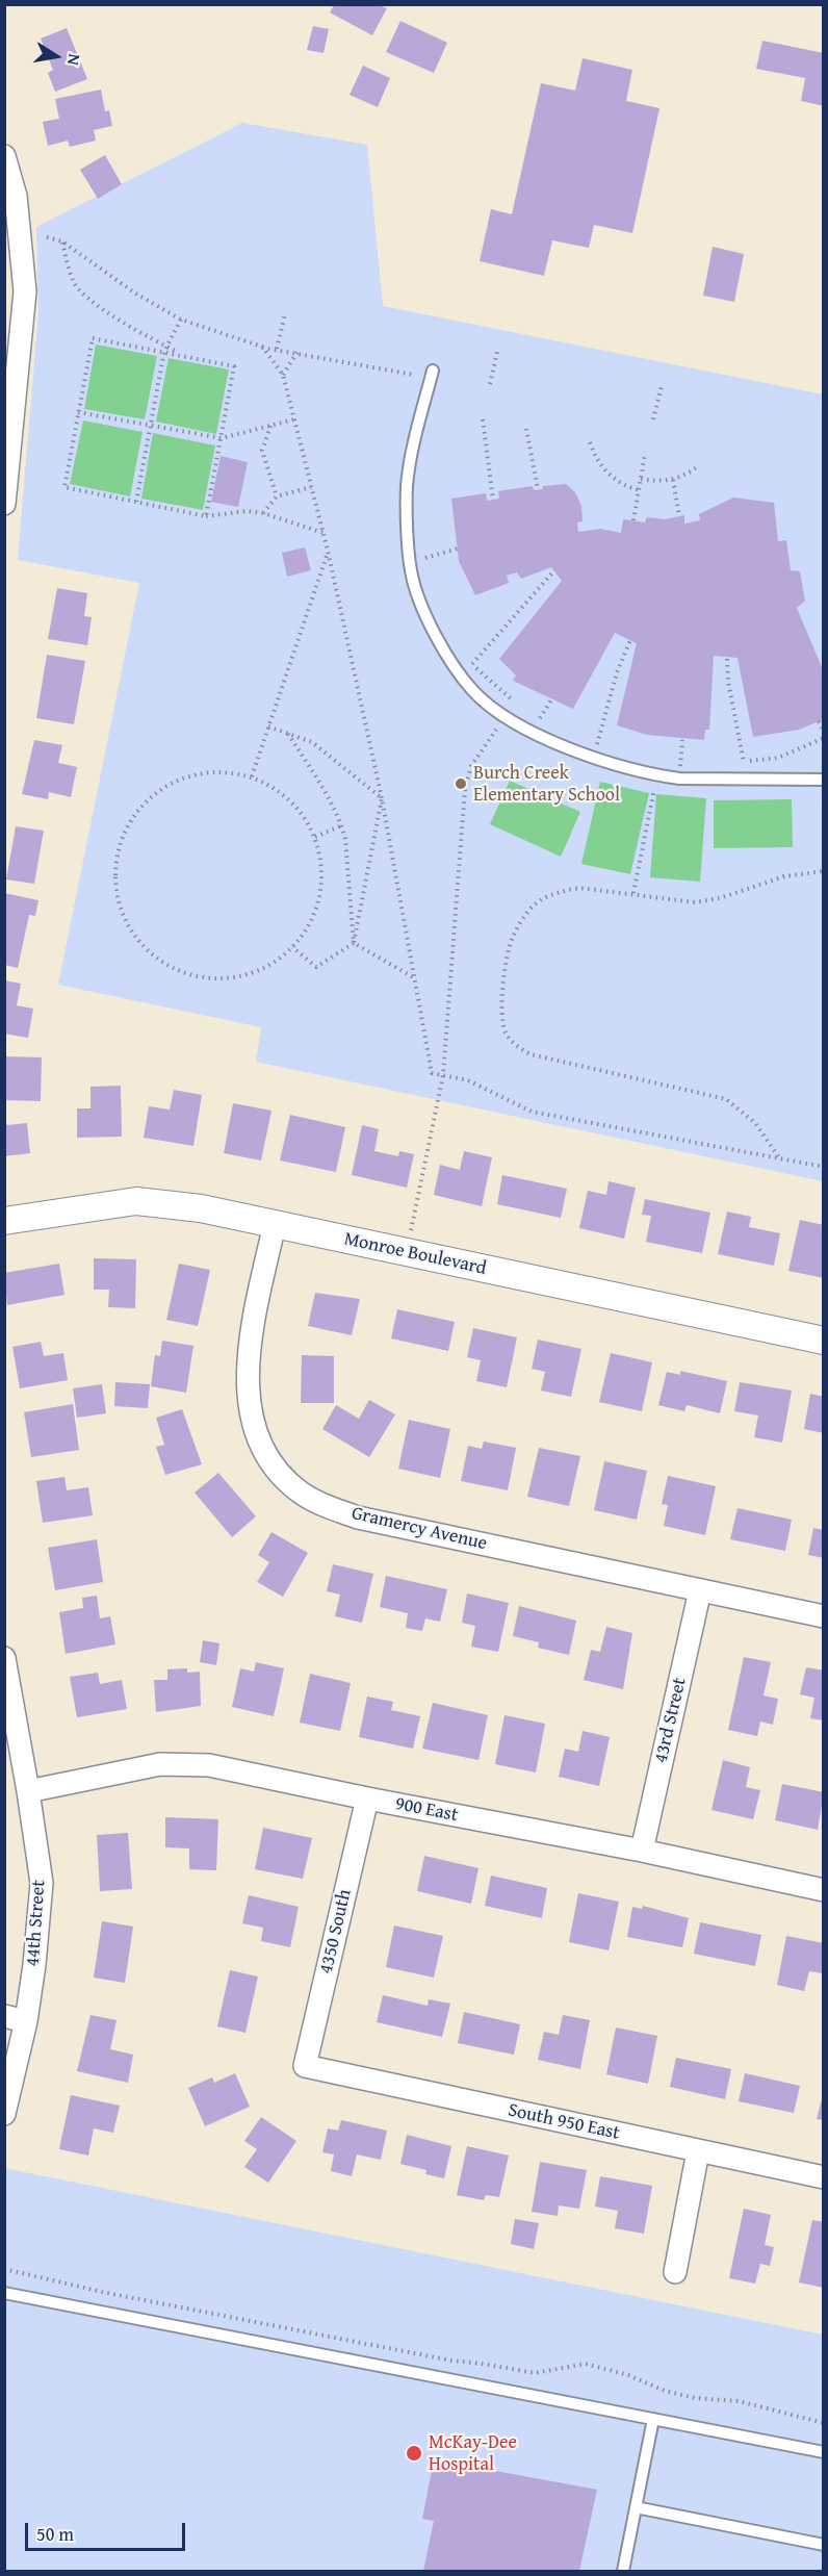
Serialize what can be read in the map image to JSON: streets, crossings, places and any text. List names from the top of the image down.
{
  "streets": {
    "street": [
      "Monroe Boulevard",
      "Gramercy Avenue",
      "43rd Street",
      "900 East",
      "44th Street",
      "4350 South",
      "South 950 East"
    ]
  },
  "crossings": [
    ["Monroe Boulevard", "Gramercy Avenue"],
    ["Gramercy Avenue", "43rd Street"],
    ["43rd Street", "900 East"],
    ["900 East", "44th Street"],
    ["900 East", "4350 South"],
    ["4350 South", "South 950 East"]
  ],
  "places": ["Burch Creek Elementary School", "McKay-Dee Hospital"],
  "scale_bar": "50 m",
  "north": "right"
}
